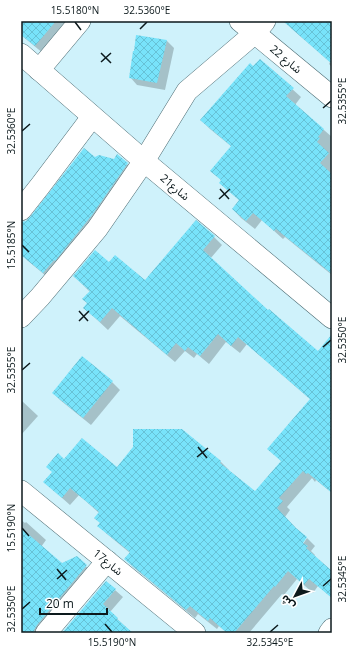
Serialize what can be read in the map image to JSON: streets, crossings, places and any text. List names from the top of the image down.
{
  "streets": {
    "street": ["شارع 22", "شارع21", "شارع17"]
  },
  "scale_bar": "20 m",
  "north": "bottom left",
  "coordinates": [
    "15.5180°N",
    "32.5360°E",
    "32.5355°E",
    "15.5185°N",
    "32.5350°E",
    "15.5190°N",
    "32.5345°E"
  ]
}
